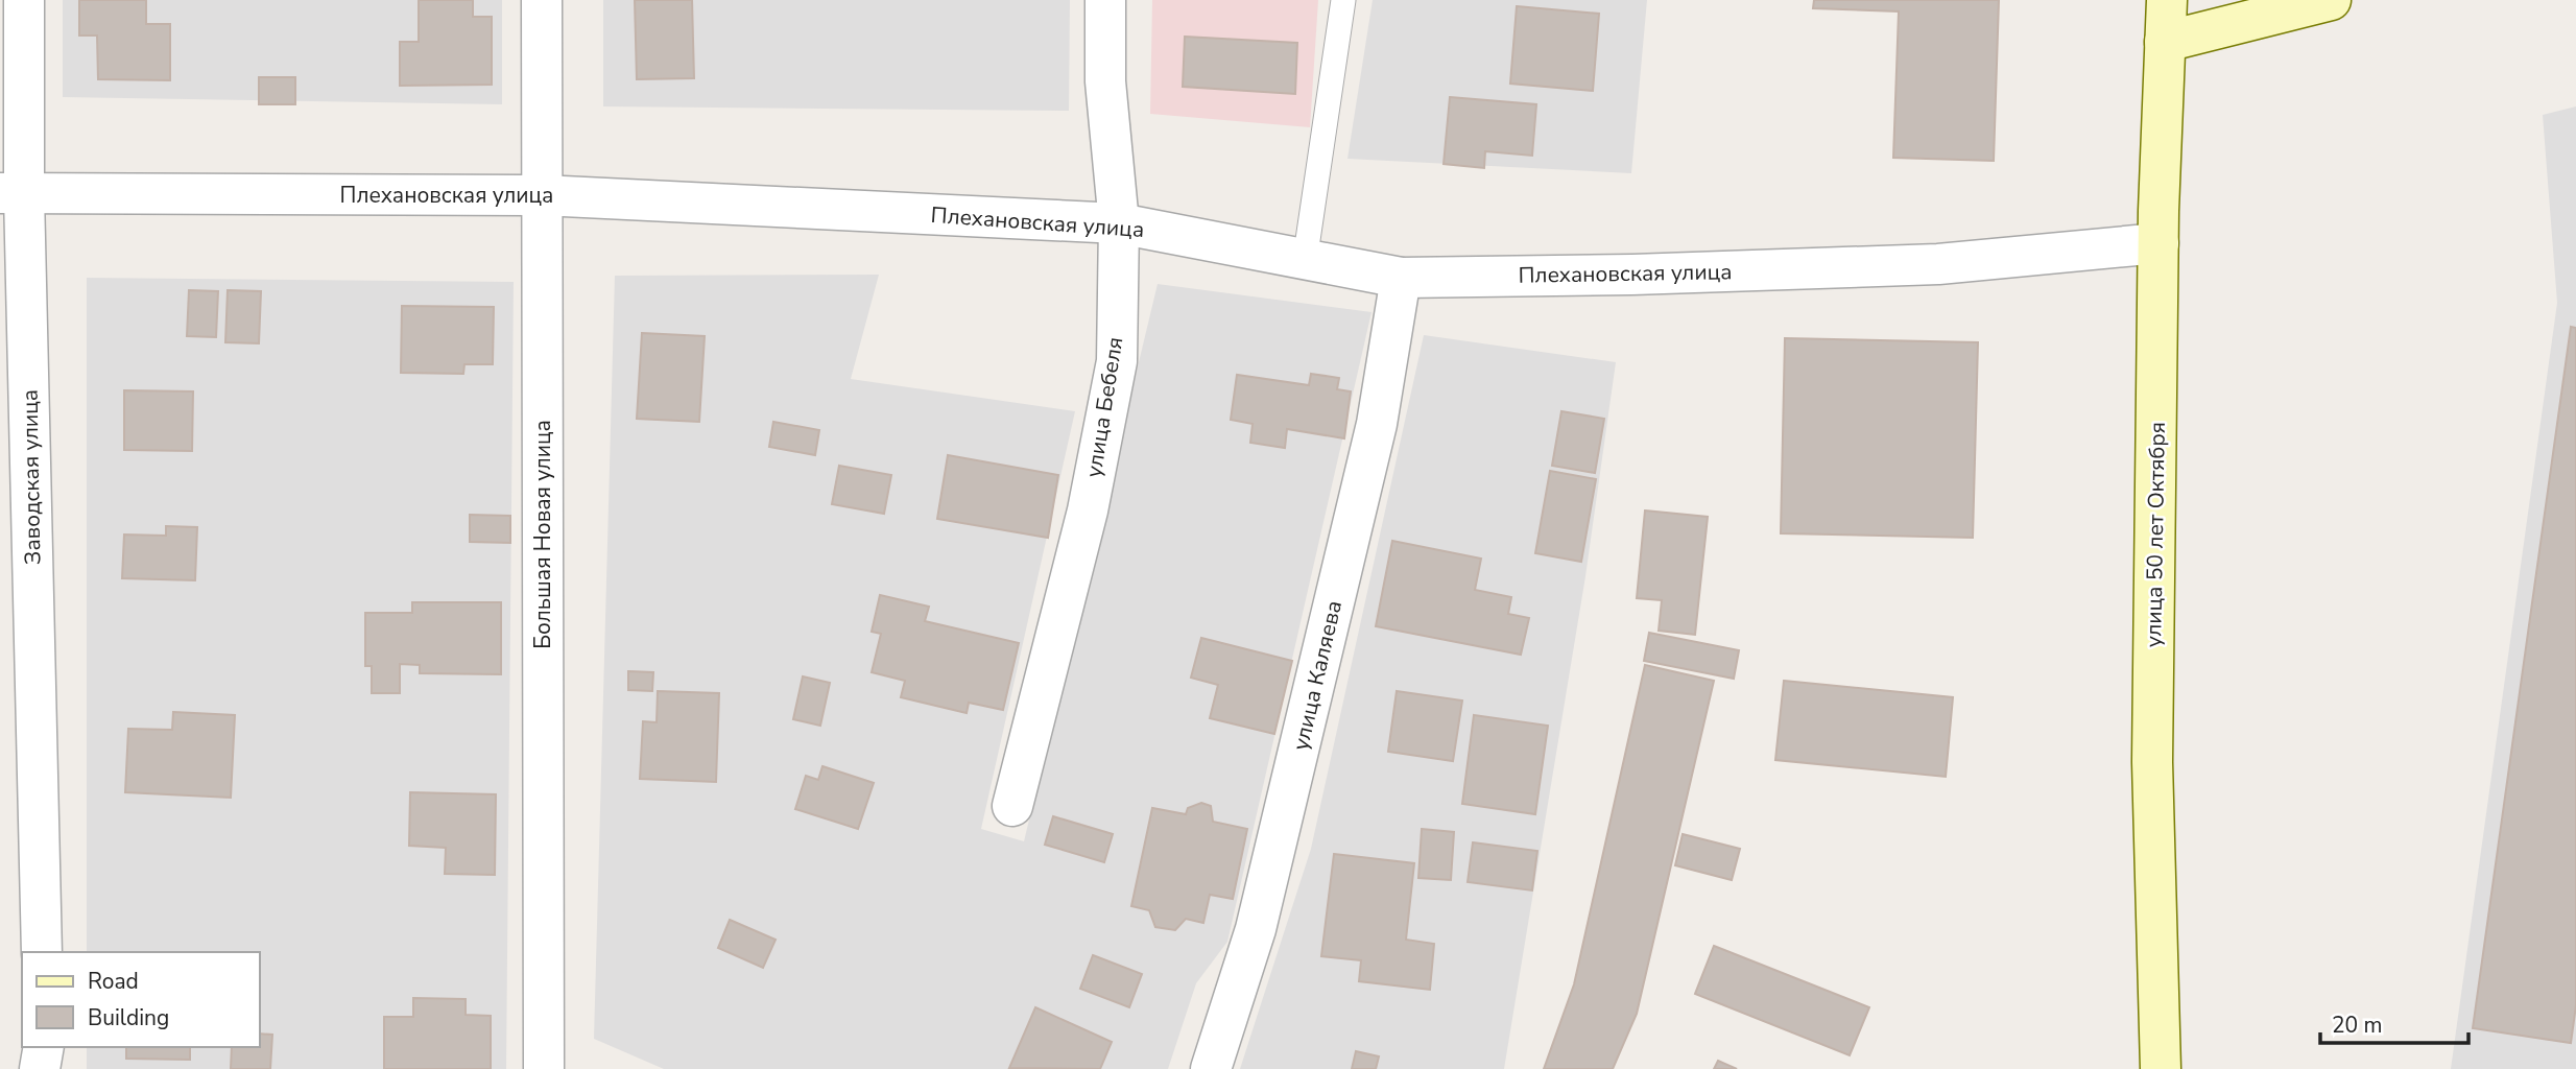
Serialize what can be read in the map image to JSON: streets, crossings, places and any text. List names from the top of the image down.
{
  "streets": {
    "main road": ["улица 50 лет Октября"],
    "street": [
      "Плехановская улица",
      "улица Бебеля",
      "Заводская улица",
      "Большая Новая улица",
      "улица Каляева"
    ]
  },
  "crossings": [
    ["Плехановская улица", "улица Бебеля"],
    ["Плехановская улица", "Заводская улица"],
    ["Плехановская улица", "Большая Новая улица"],
    ["Плехановская улица", "улица 50 лет Октября"],
    ["Плехановская улица", "улица Каляева"]
  ],
  "legend": ["Road", "Building"],
  "scale_bar": "20 m"
}
